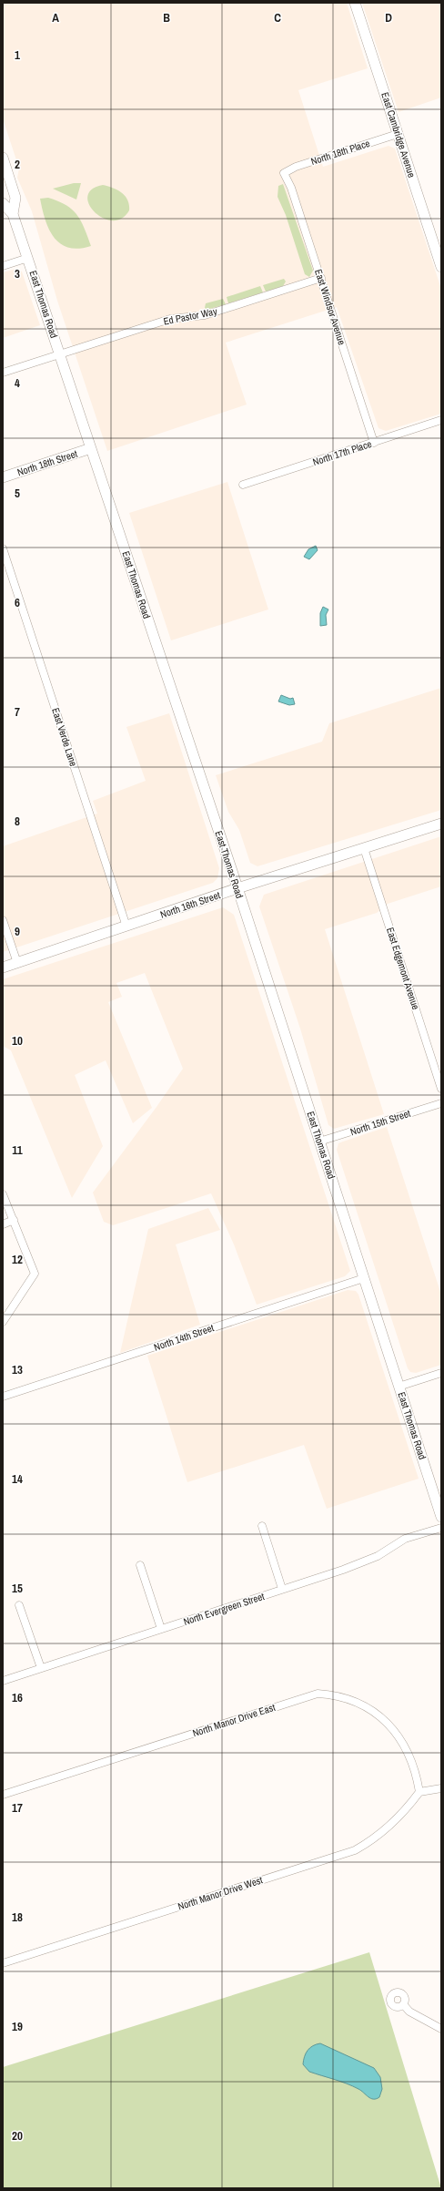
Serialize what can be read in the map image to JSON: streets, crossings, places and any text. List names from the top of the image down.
{
  "streets": {
    "main road": [
      "East Cambridge Avenue",
      "East Thomas Road",
      "North 18th Street",
      "North 16th Street"
    ],
    "street": [
      "North 18th Place",
      "East Windsor Avenue",
      "Ed Pastor Way",
      "North 17th Place",
      "East Verde Lane",
      "East Edgemont Avenue",
      "North 15th Street",
      "North 14th Street",
      "North Evergreen Street",
      "North Manor Drive East",
      "North Manor Drive West"
    ]
  },
  "crossings": [
    ["East Cambridge Avenue", "North 18th Place"],
    ["North 18th Place", "East Windsor Avenue"],
    ["East Thomas Road", "Ed Pastor Way"],
    ["East Thomas Road", "North 18th Street"],
    ["East Thomas Road", "North 16th Street"],
    ["East Thomas Road", "North 15th Street"],
    ["East Thomas Road", "North 14th Street"],
    ["East Windsor Avenue", "Ed Pastor Way"],
    ["East Windsor Avenue", "North 17th Place"],
    ["East Verde Lane", "North 16th Street"],
    ["North 16th Street", "East Edgemont Avenue"],
    ["North Manor Drive East", "North Manor Drive West"]
  ],
  "grid": {
    "columns": [
      "A",
      "B",
      "C",
      "D"
    ],
    "rows": [
      "1",
      "2",
      "3",
      "4",
      "5",
      "6",
      "7",
      "8",
      "9",
      "10",
      "11",
      "12",
      "13",
      "14",
      "15",
      "16",
      "17",
      "18",
      "19",
      "20"
    ]
  }
}
